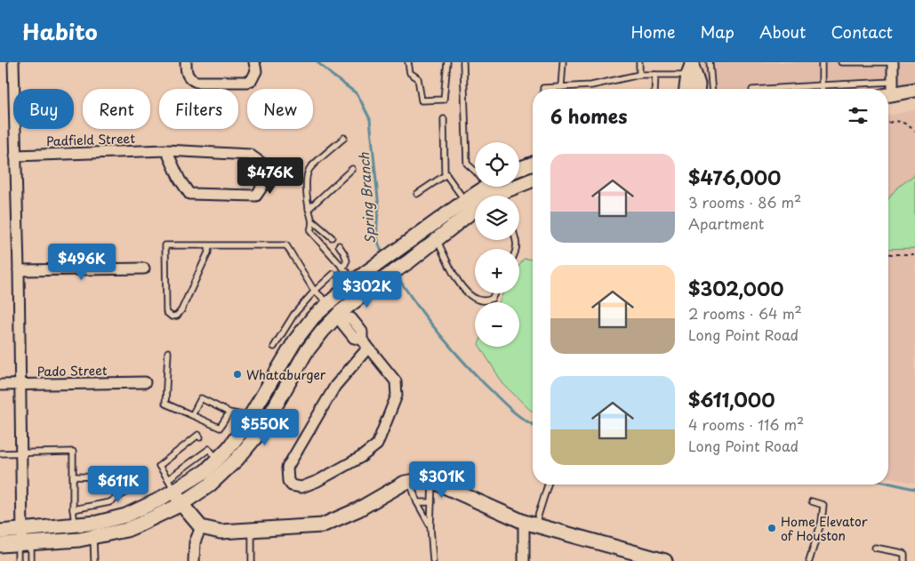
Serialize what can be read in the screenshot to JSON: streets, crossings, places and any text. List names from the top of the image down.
{
  "streets": {
    "street": ["Padfield Street", "Pado Street"]
  },
  "water": ["Spring Branch"],
  "places": ["Whataburger", "Home Elevator of Houston"],
  "page": {
    "header": "Habito",
    "nav": [
      "Home",
      "Map",
      "About",
      "Contact"
    ],
    "chip": [
      "Buy",
      "Rent",
      "Filters",
      "New"
    ],
    "heading": "6 homes",
    "map_buttons": ["+", "−"],
    "list": [
      {
        "name": "$476,000",
        "note": "3 rooms · 86 m² · Apartment"
      },
      {
        "name": "$302,000",
        "note": "2 rooms · 64 m² · Long Point Road"
      },
      {
        "name": "$611,000",
        "note": "4 rooms · 116 m² · Long Point Road"
      }
    ],
    "price": [
      "$476K",
      "$496K",
      "$302K",
      "$550K",
      "$301K",
      "$611K"
    ]
  }
}
